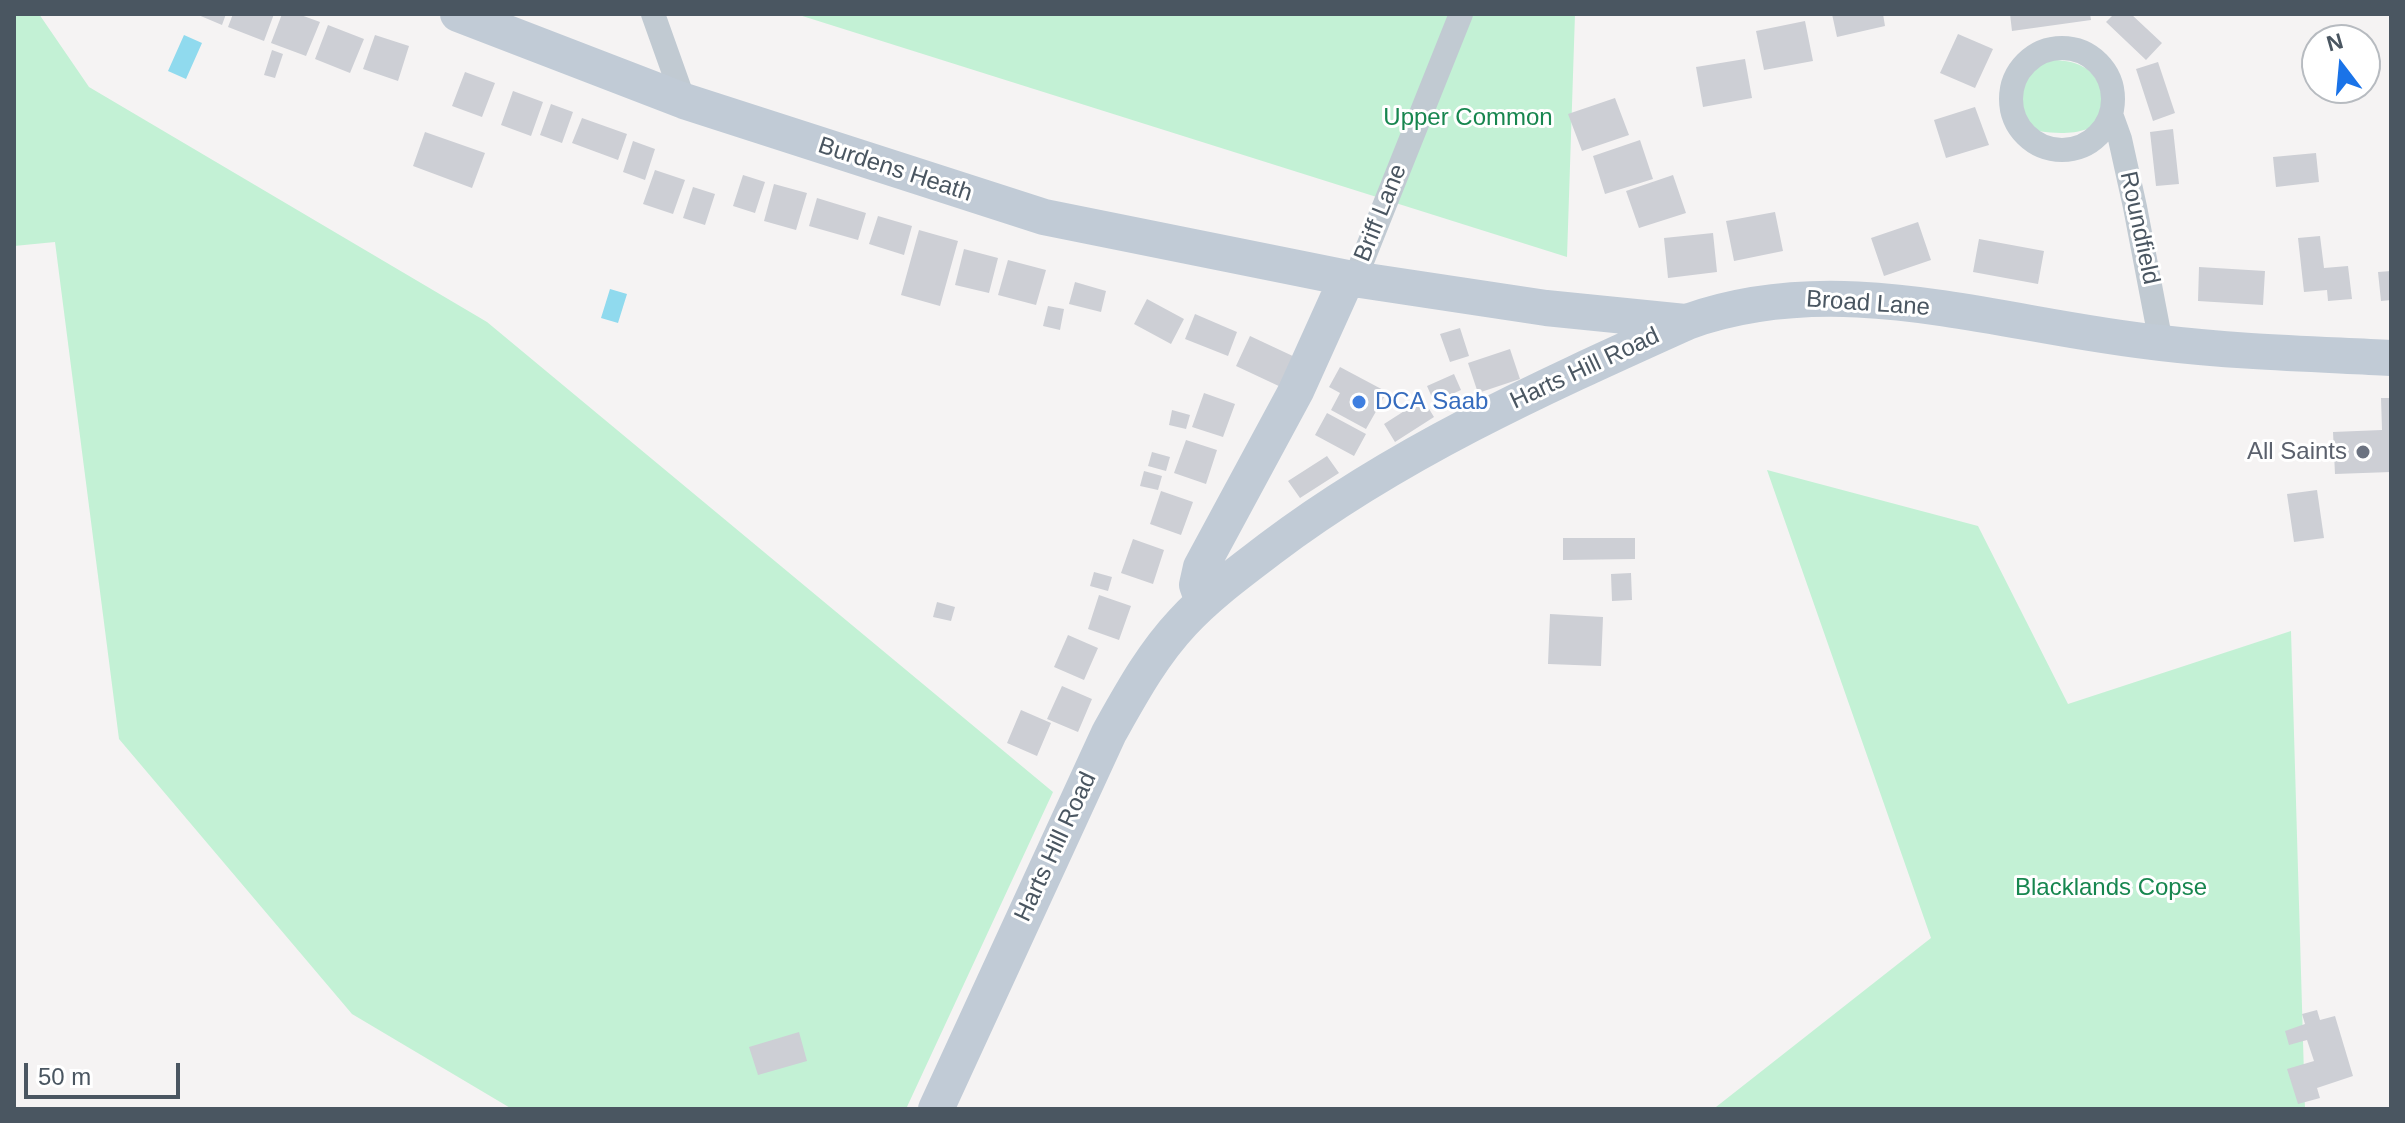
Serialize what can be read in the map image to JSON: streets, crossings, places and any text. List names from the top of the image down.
{
  "streets": {
    "street": [
      "Burdens Heath",
      "Briff Lane",
      "Roundfield",
      "Broad Lane",
      "Harts Hill Road"
    ]
  },
  "crossings": [
    ["Burdens Heath", "Briff Lane"],
    ["Burdens Heath", "Broad Lane"],
    ["Briff Lane", "Broad Lane"],
    ["Roundfield", "Broad Lane"],
    ["Broad Lane", "Harts Hill Road"]
  ],
  "parks": ["Upper Common", "Blacklands Copse"],
  "places": ["DCA Saab", "All Saints"],
  "scale_bar": "50 m",
  "north": "top"
}
